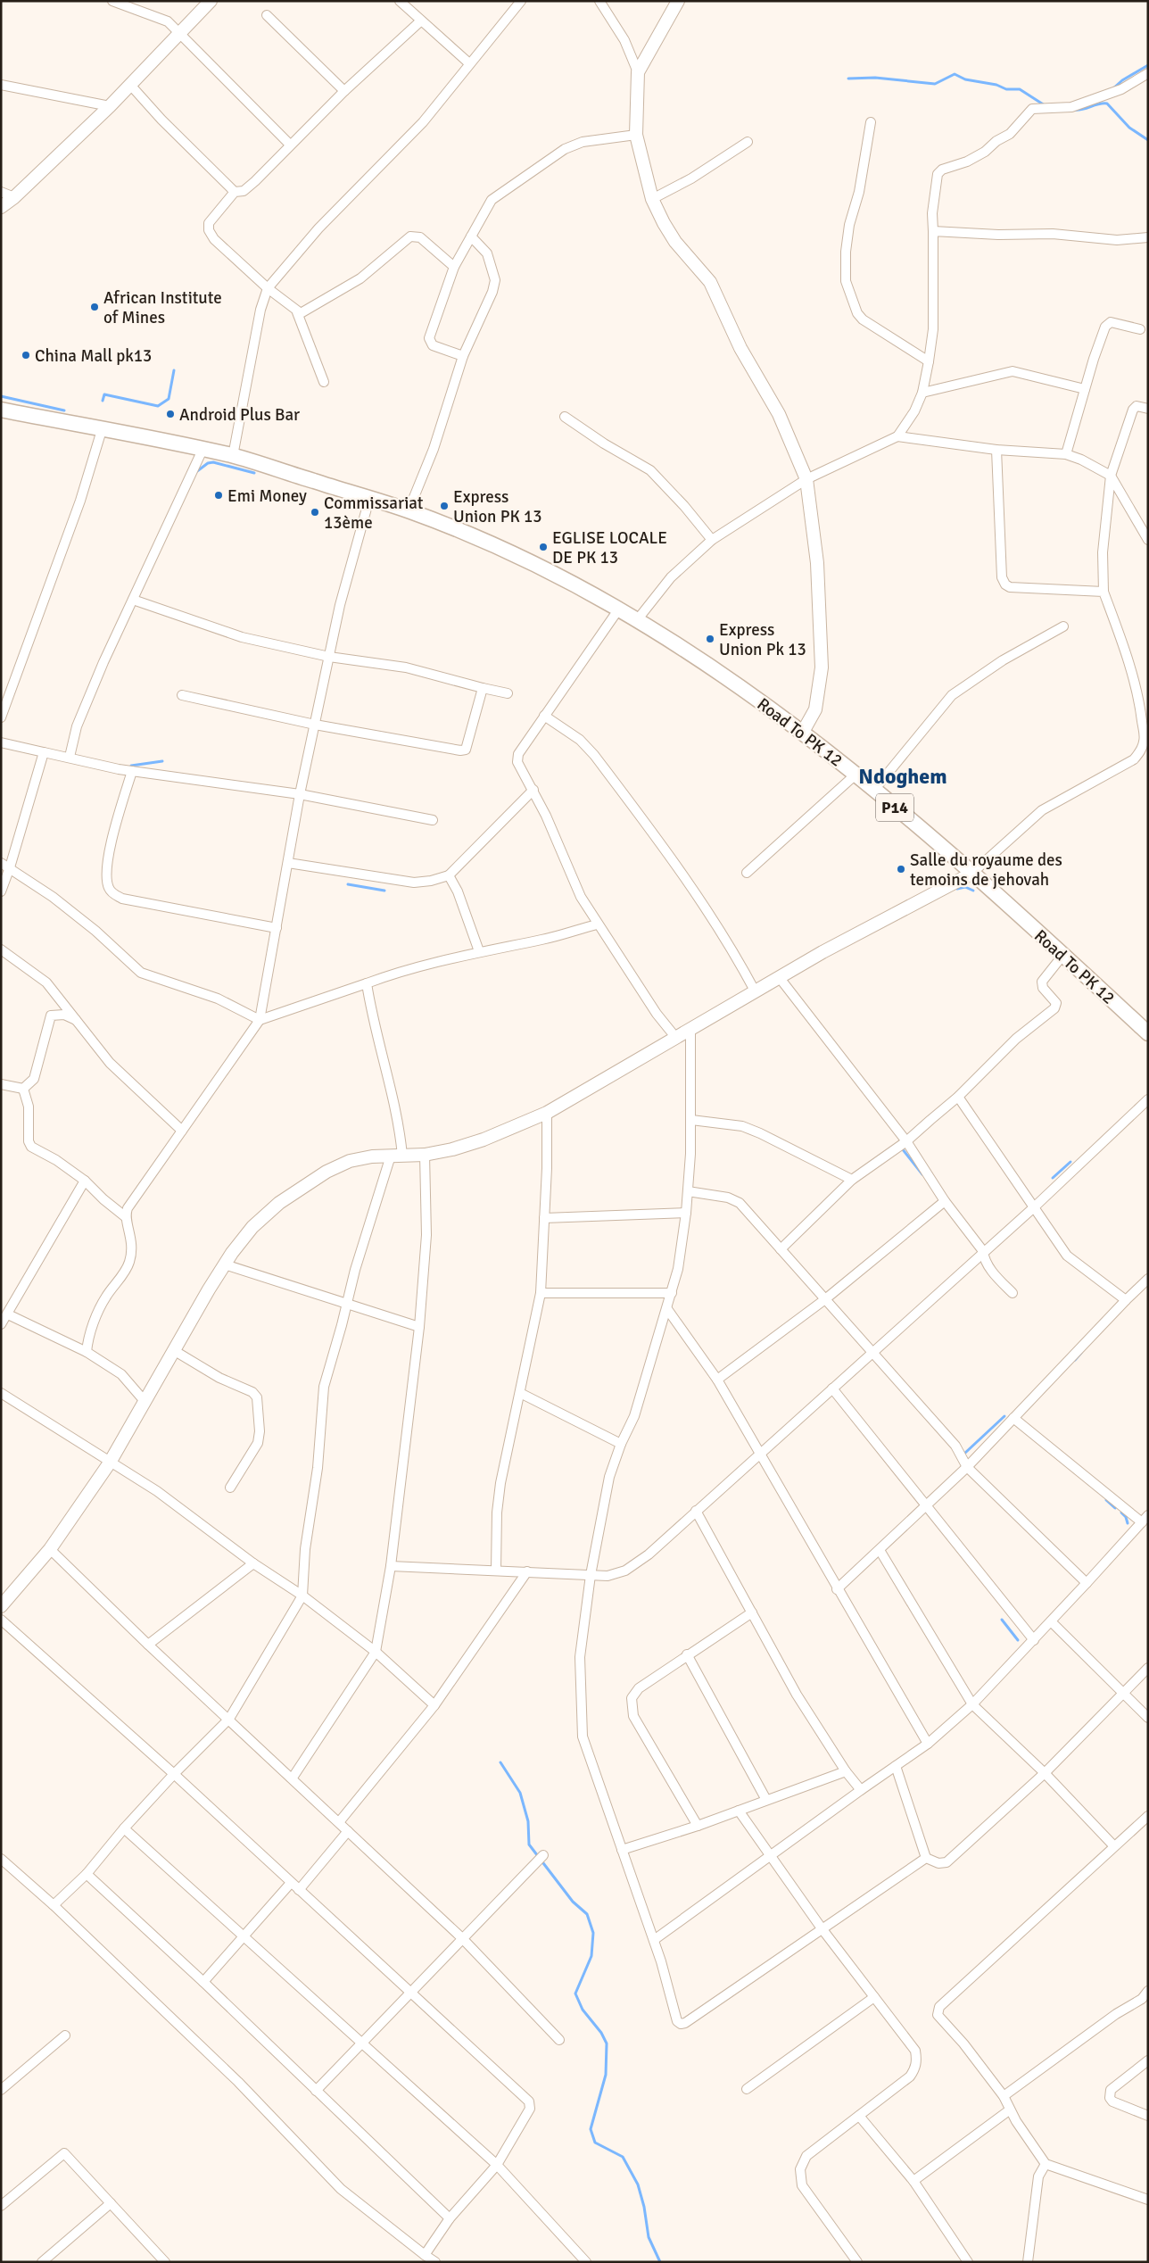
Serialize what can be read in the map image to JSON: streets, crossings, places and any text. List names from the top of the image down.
{
  "streets": {
    "main road": ["Road To PK 12", "P14"]
  },
  "crossings": [
    ["Road To PK 12", "P14"]
  ],
  "districts": ["Ndoghem"],
  "places": [
    "African Institute of Mines",
    "China Mall pk13",
    "Android Plus Bar",
    "Emi Money",
    "Express Union PK 13",
    "Commissariat 13ème",
    "EGLISE LOCALE DE PK 13",
    "Express Union Pk 13",
    "Salle du royaume des temoins de jehovah"
  ]
}
